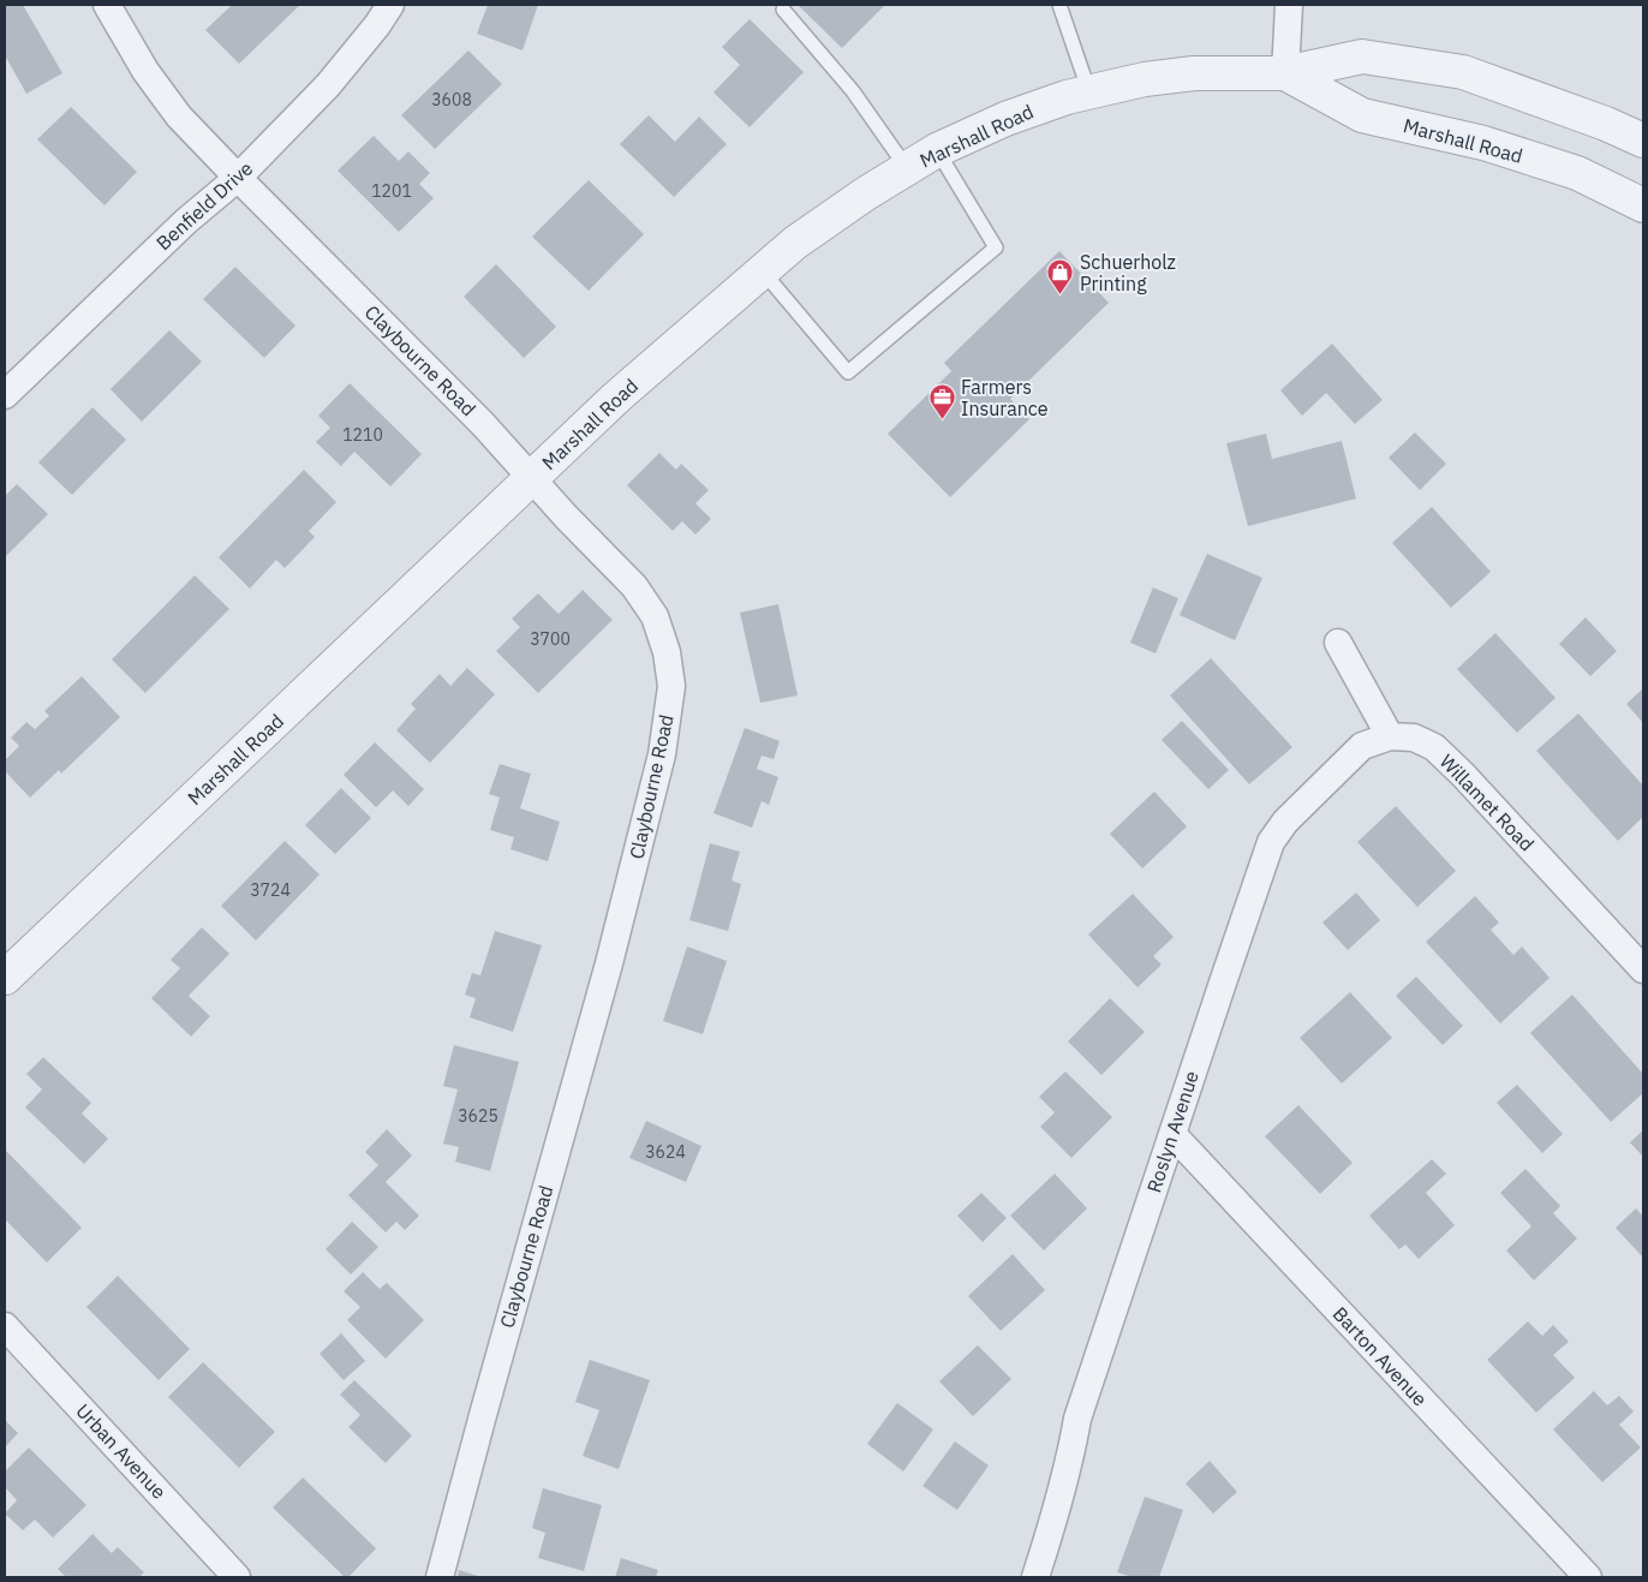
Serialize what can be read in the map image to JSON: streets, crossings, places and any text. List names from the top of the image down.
{
  "streets": {
    "street": [
      "Marshall Road",
      "Benfield Drive",
      "Claybourne Road",
      "Willamet Road",
      "Roslyn Avenue",
      "Barton Avenue",
      "Urban Avenue"
    ]
  },
  "crossings": [
    ["Marshall Road", "Claybourne Road"],
    ["Benfield Drive", "Claybourne Road"],
    ["Willamet Road", "Roslyn Avenue"],
    ["Roslyn Avenue", "Barton Avenue"]
  ],
  "places": {
    "shop": ["Schuerholz Printing"],
    "office": ["Farmers Insurance"]
  },
  "house_numbers": [
    "3608",
    "1201",
    "1210",
    "3700",
    "3724",
    "3625",
    "3624"
  ]
}
